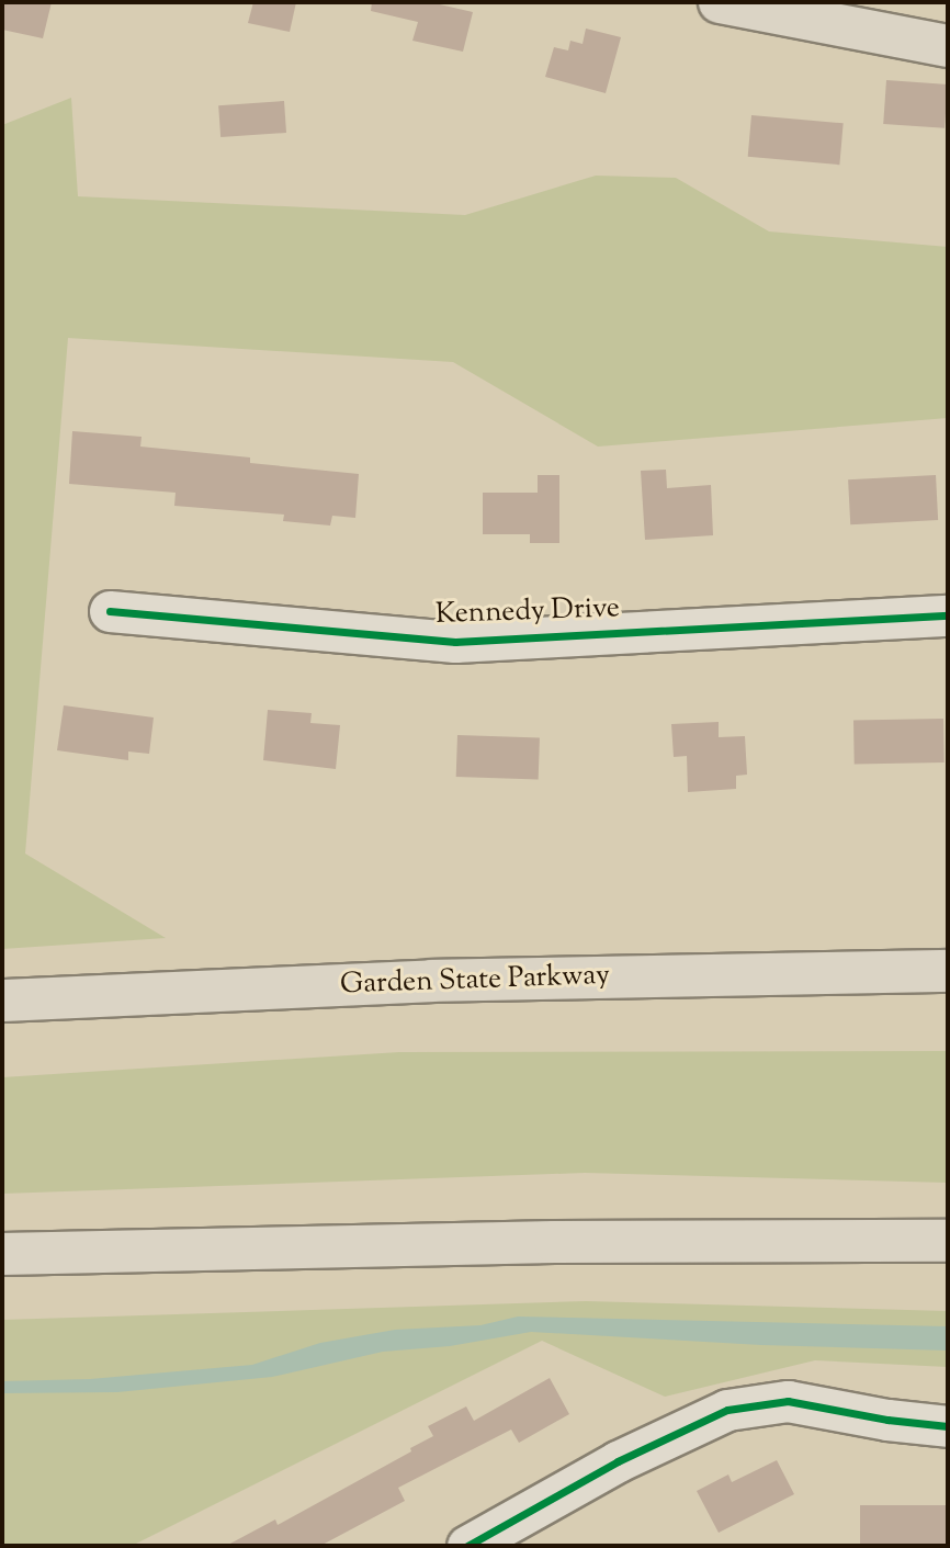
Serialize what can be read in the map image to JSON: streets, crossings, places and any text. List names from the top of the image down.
{
  "streets": {
    "main road": ["Garden State Parkway"],
    "street": ["Kennedy Drive"]
  }
}
